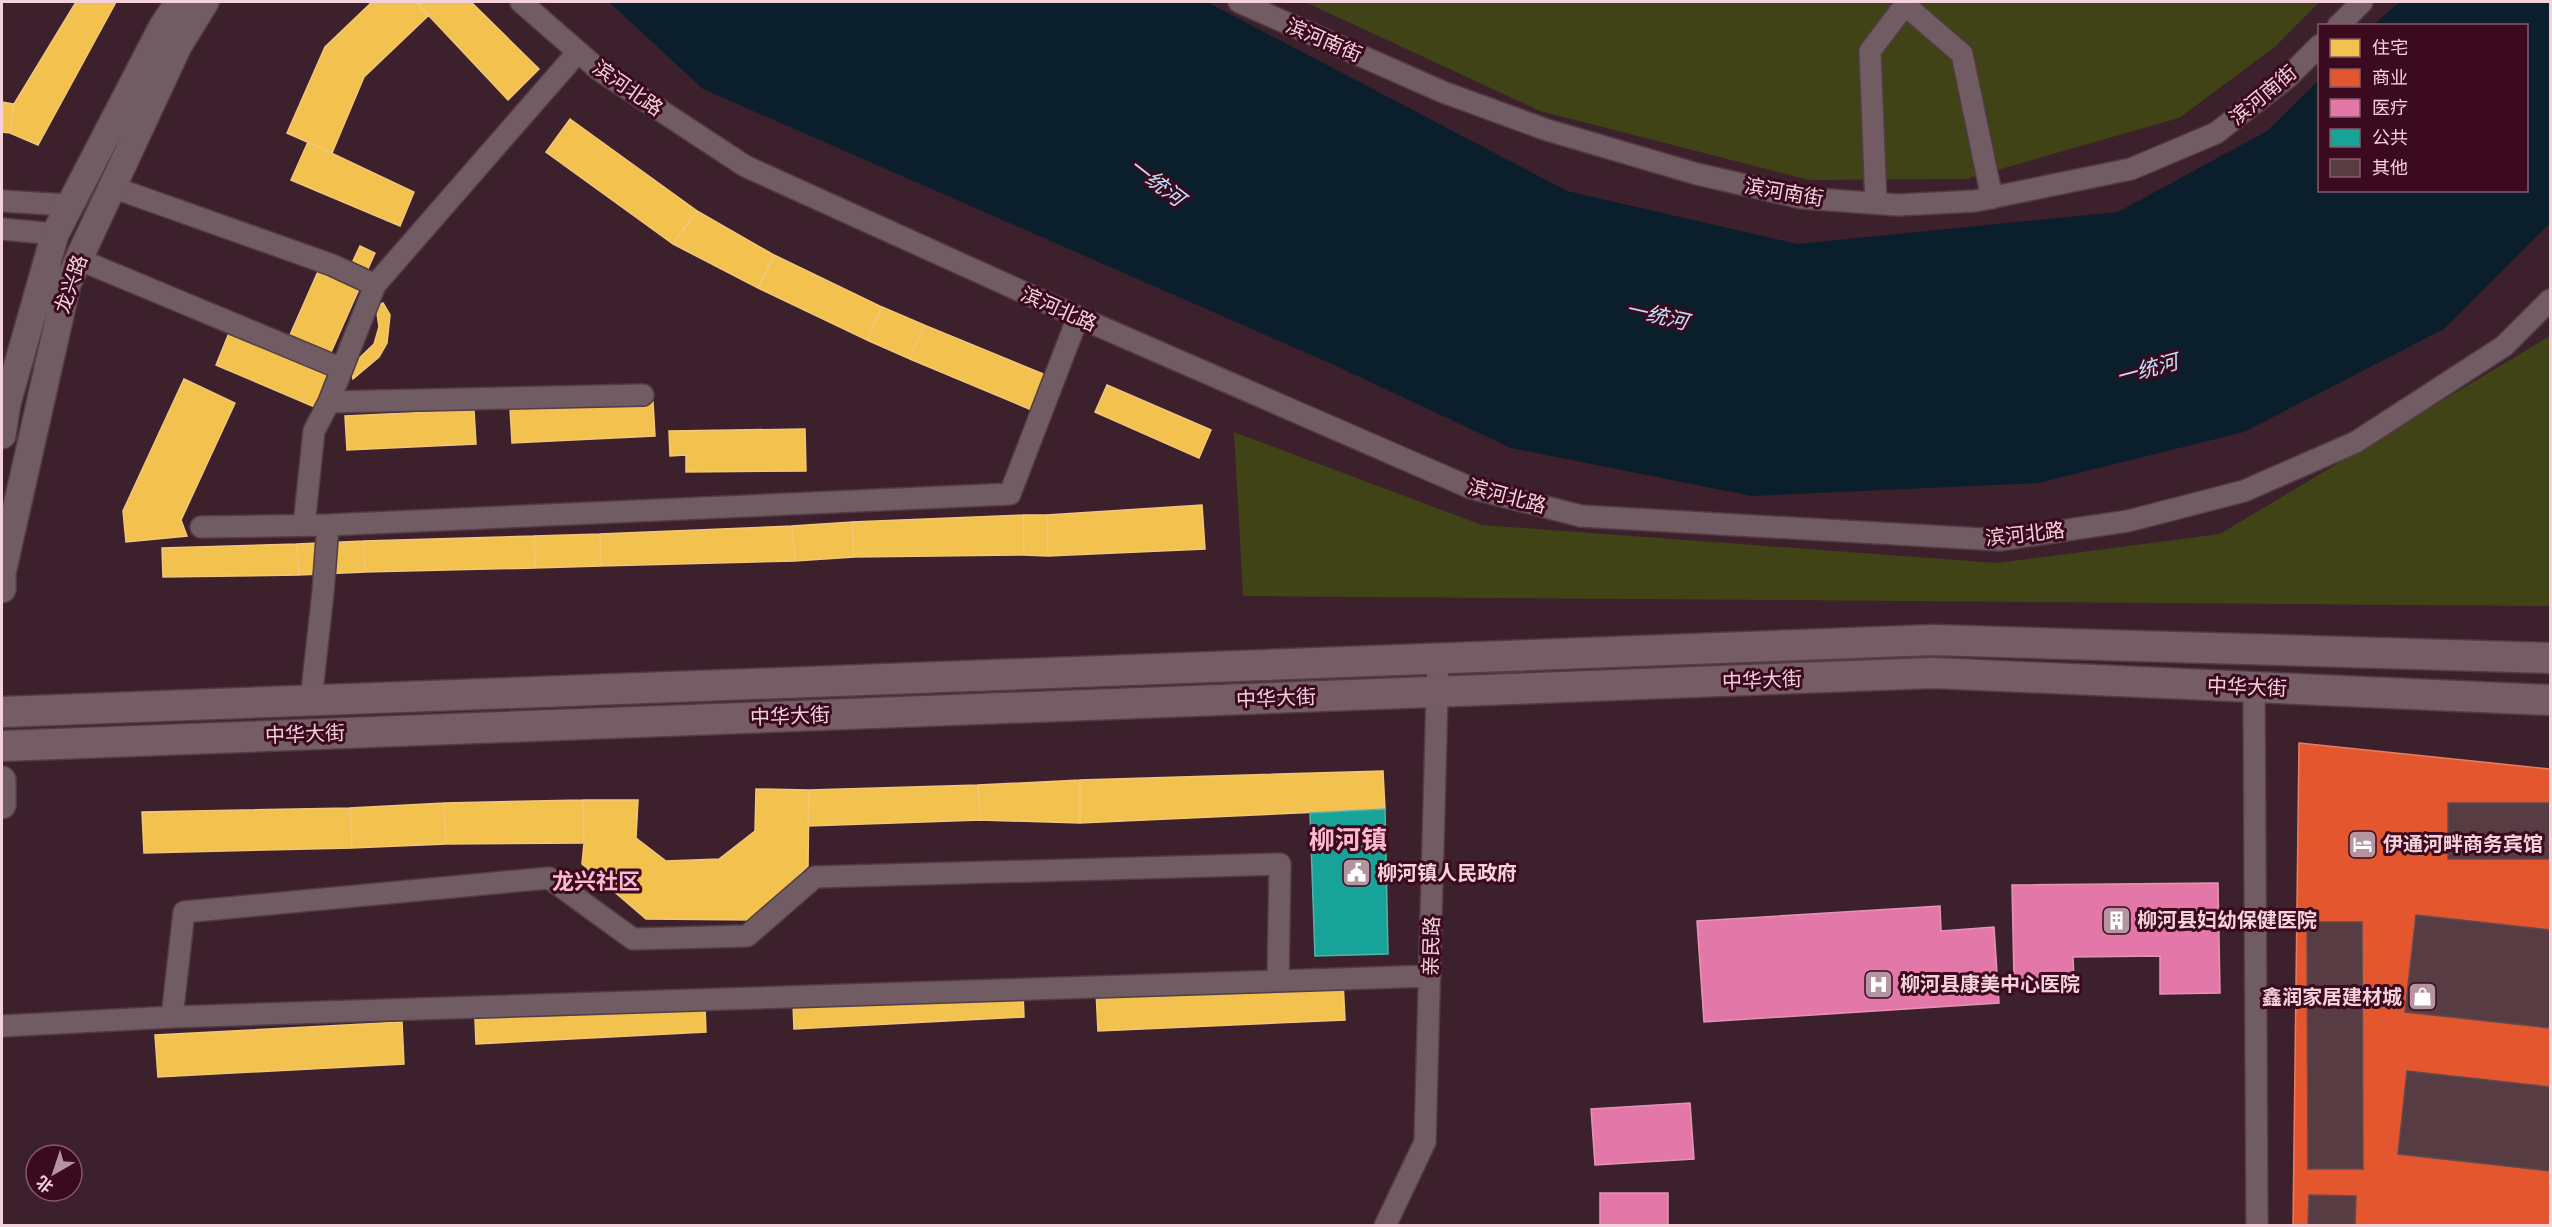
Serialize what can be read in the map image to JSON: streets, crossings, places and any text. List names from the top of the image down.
{
  "streets": {
    "main road": ["中华大街"],
    "street": [
      "滨河南街",
      "滨河北路",
      "龙兴路",
      "亲民路"
    ]
  },
  "crossings": [
    ["中华大街", "亲民路"]
  ],
  "districts": ["柳河镇", "龙兴社区"],
  "water": ["一统河"],
  "places": {
    "hotel": ["伊通河畔商务宾馆"],
    "public building": ["柳河镇人民政府"],
    "building": ["柳河县妇幼保健医院"],
    "hospital": ["柳河县康美中心医院"],
    "shop": ["鑫润家居建材城"]
  },
  "legend": [
    "住宅",
    "商业",
    "医疗",
    "公共",
    "其他"
  ],
  "north": "bottom left"
}
